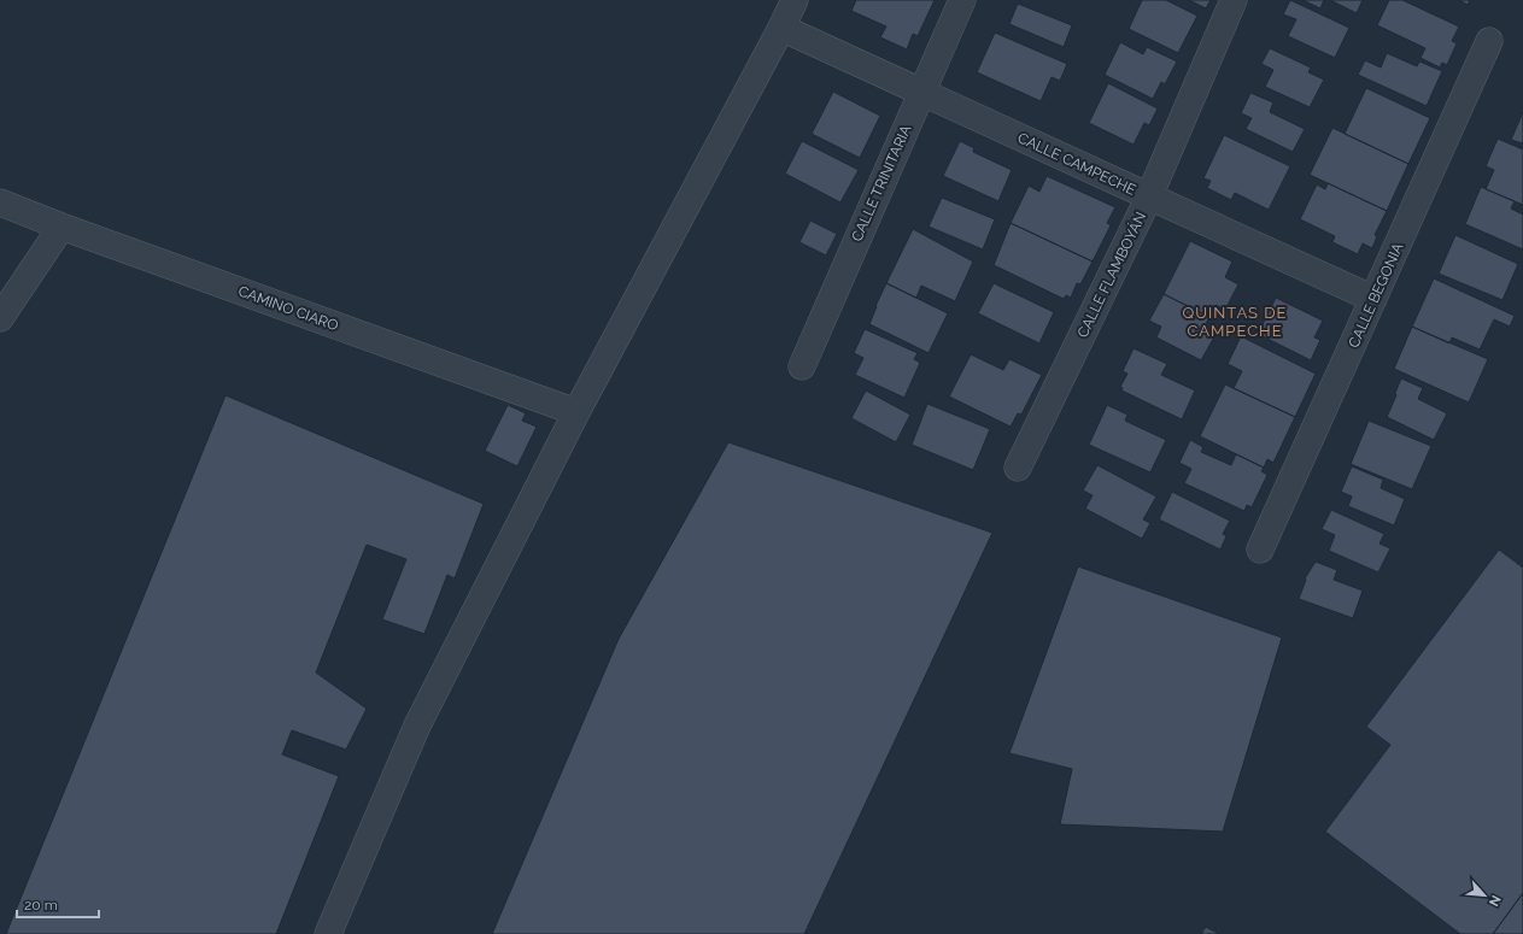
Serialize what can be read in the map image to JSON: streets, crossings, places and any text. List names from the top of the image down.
{
  "streets": {
    "street": [
      "CALLE CAMPECHE",
      "CALLE TRINITARIA",
      "CALLE FLAMBOYÁN",
      "CALLE BEGONIA",
      "CAMINO CIARO"
    ]
  },
  "crossings": [
    ["CALLE CAMPECHE", "CALLE TRINITARIA"],
    ["CALLE CAMPECHE", "CALLE FLAMBOYÁN"],
    ["CALLE CAMPECHE", "CALLE BEGONIA"]
  ],
  "districts": ["QUINTAS DE CAMPECHE"],
  "scale_bar": "20 m",
  "north": "bottom right"
}
